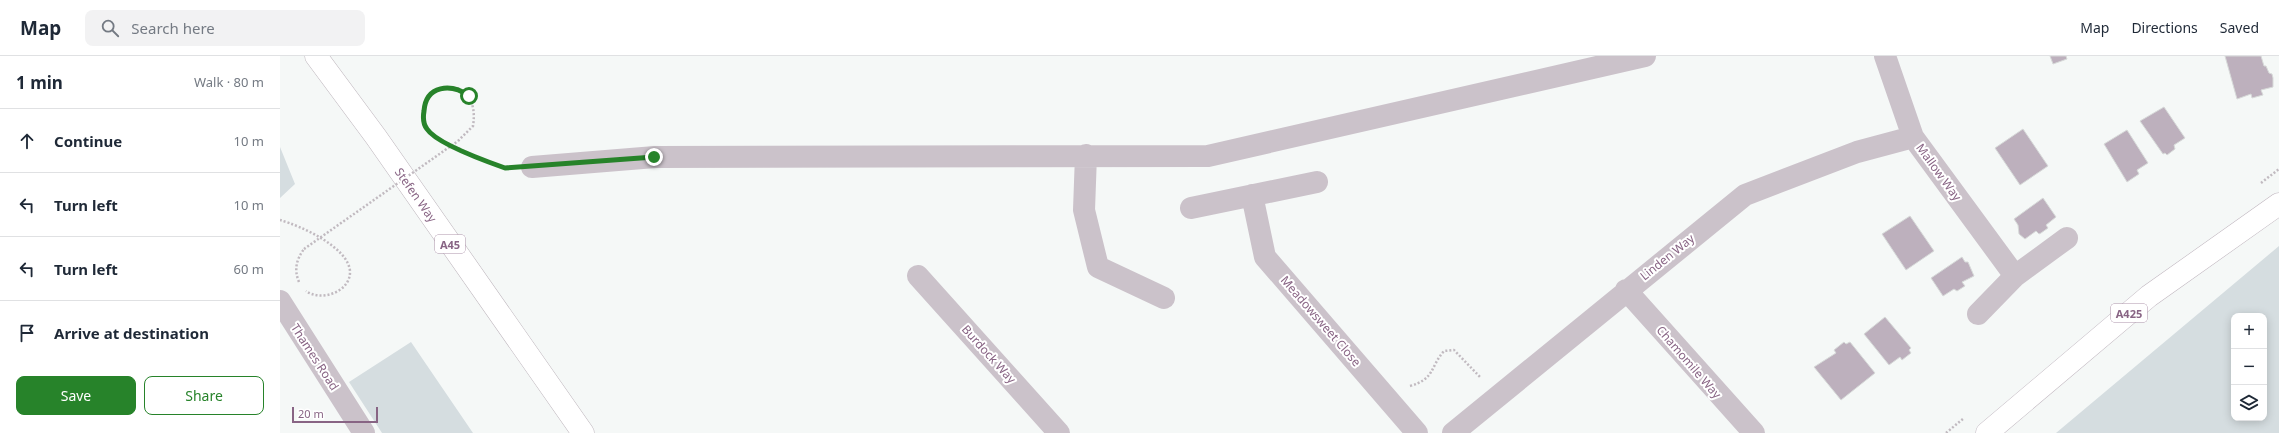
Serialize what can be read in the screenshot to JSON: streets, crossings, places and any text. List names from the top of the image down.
{
  "streets": {
    "main road": ["Stefen Way", "A45", "A425"],
    "street": [
      "Mallow Way",
      "Linden Way",
      "Meadowsweet Close",
      "Burdock Way",
      "Thames Road",
      "Chamomile Way"
    ]
  },
  "crossings": [
    ["Mallow Way", "Linden Way"],
    ["Linden Way", "Chamomile Way"]
  ],
  "scale_bar": "20 m",
  "page": {
    "header": "Map",
    "search": "Search here",
    "nav": ["Map", "Directions", "Saved"],
    "heading": ["1 min", "Walk · 80 m"],
    "list": [
      ["Continue", "10 m"],
      ["Turn left", "10 m"],
      ["Turn left", "60 m"],
      "Arrive at destination"
    ],
    "map_buttons": ["+", "−"],
    "buttons": ["Save", "Share"],
    "scale": "20 m"
  }
}
